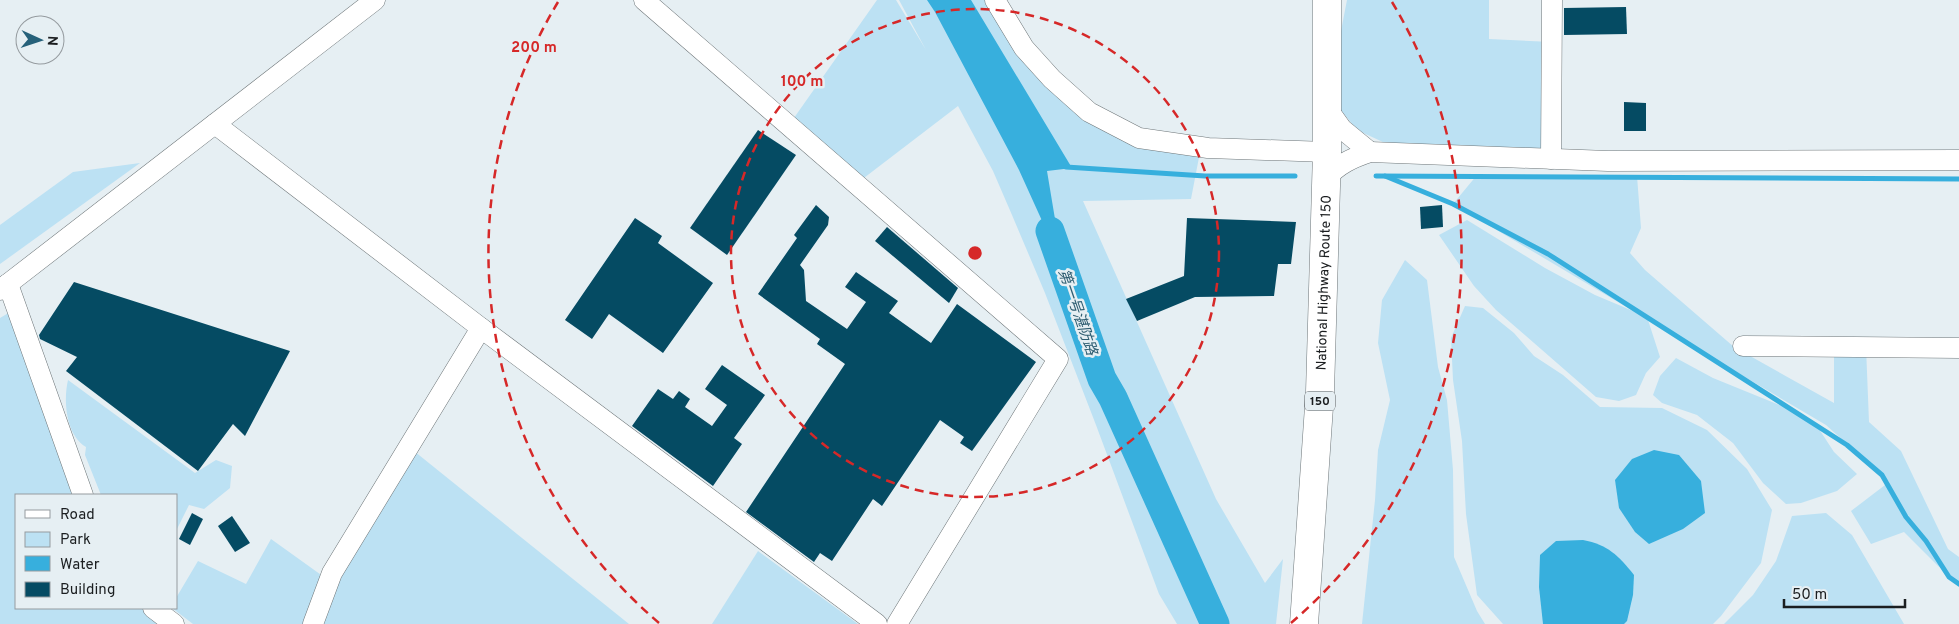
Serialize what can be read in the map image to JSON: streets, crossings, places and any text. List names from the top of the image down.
{
  "streets": {
    "highway": ["National Highway Route 150", "150"]
  },
  "water": ["第一号湛防路"],
  "legend": [
    "Road",
    "Park",
    "Water",
    "Building"
  ],
  "scale_bar": "50 m",
  "north": "right",
  "rings": ["200 m", "100 m"]
}
